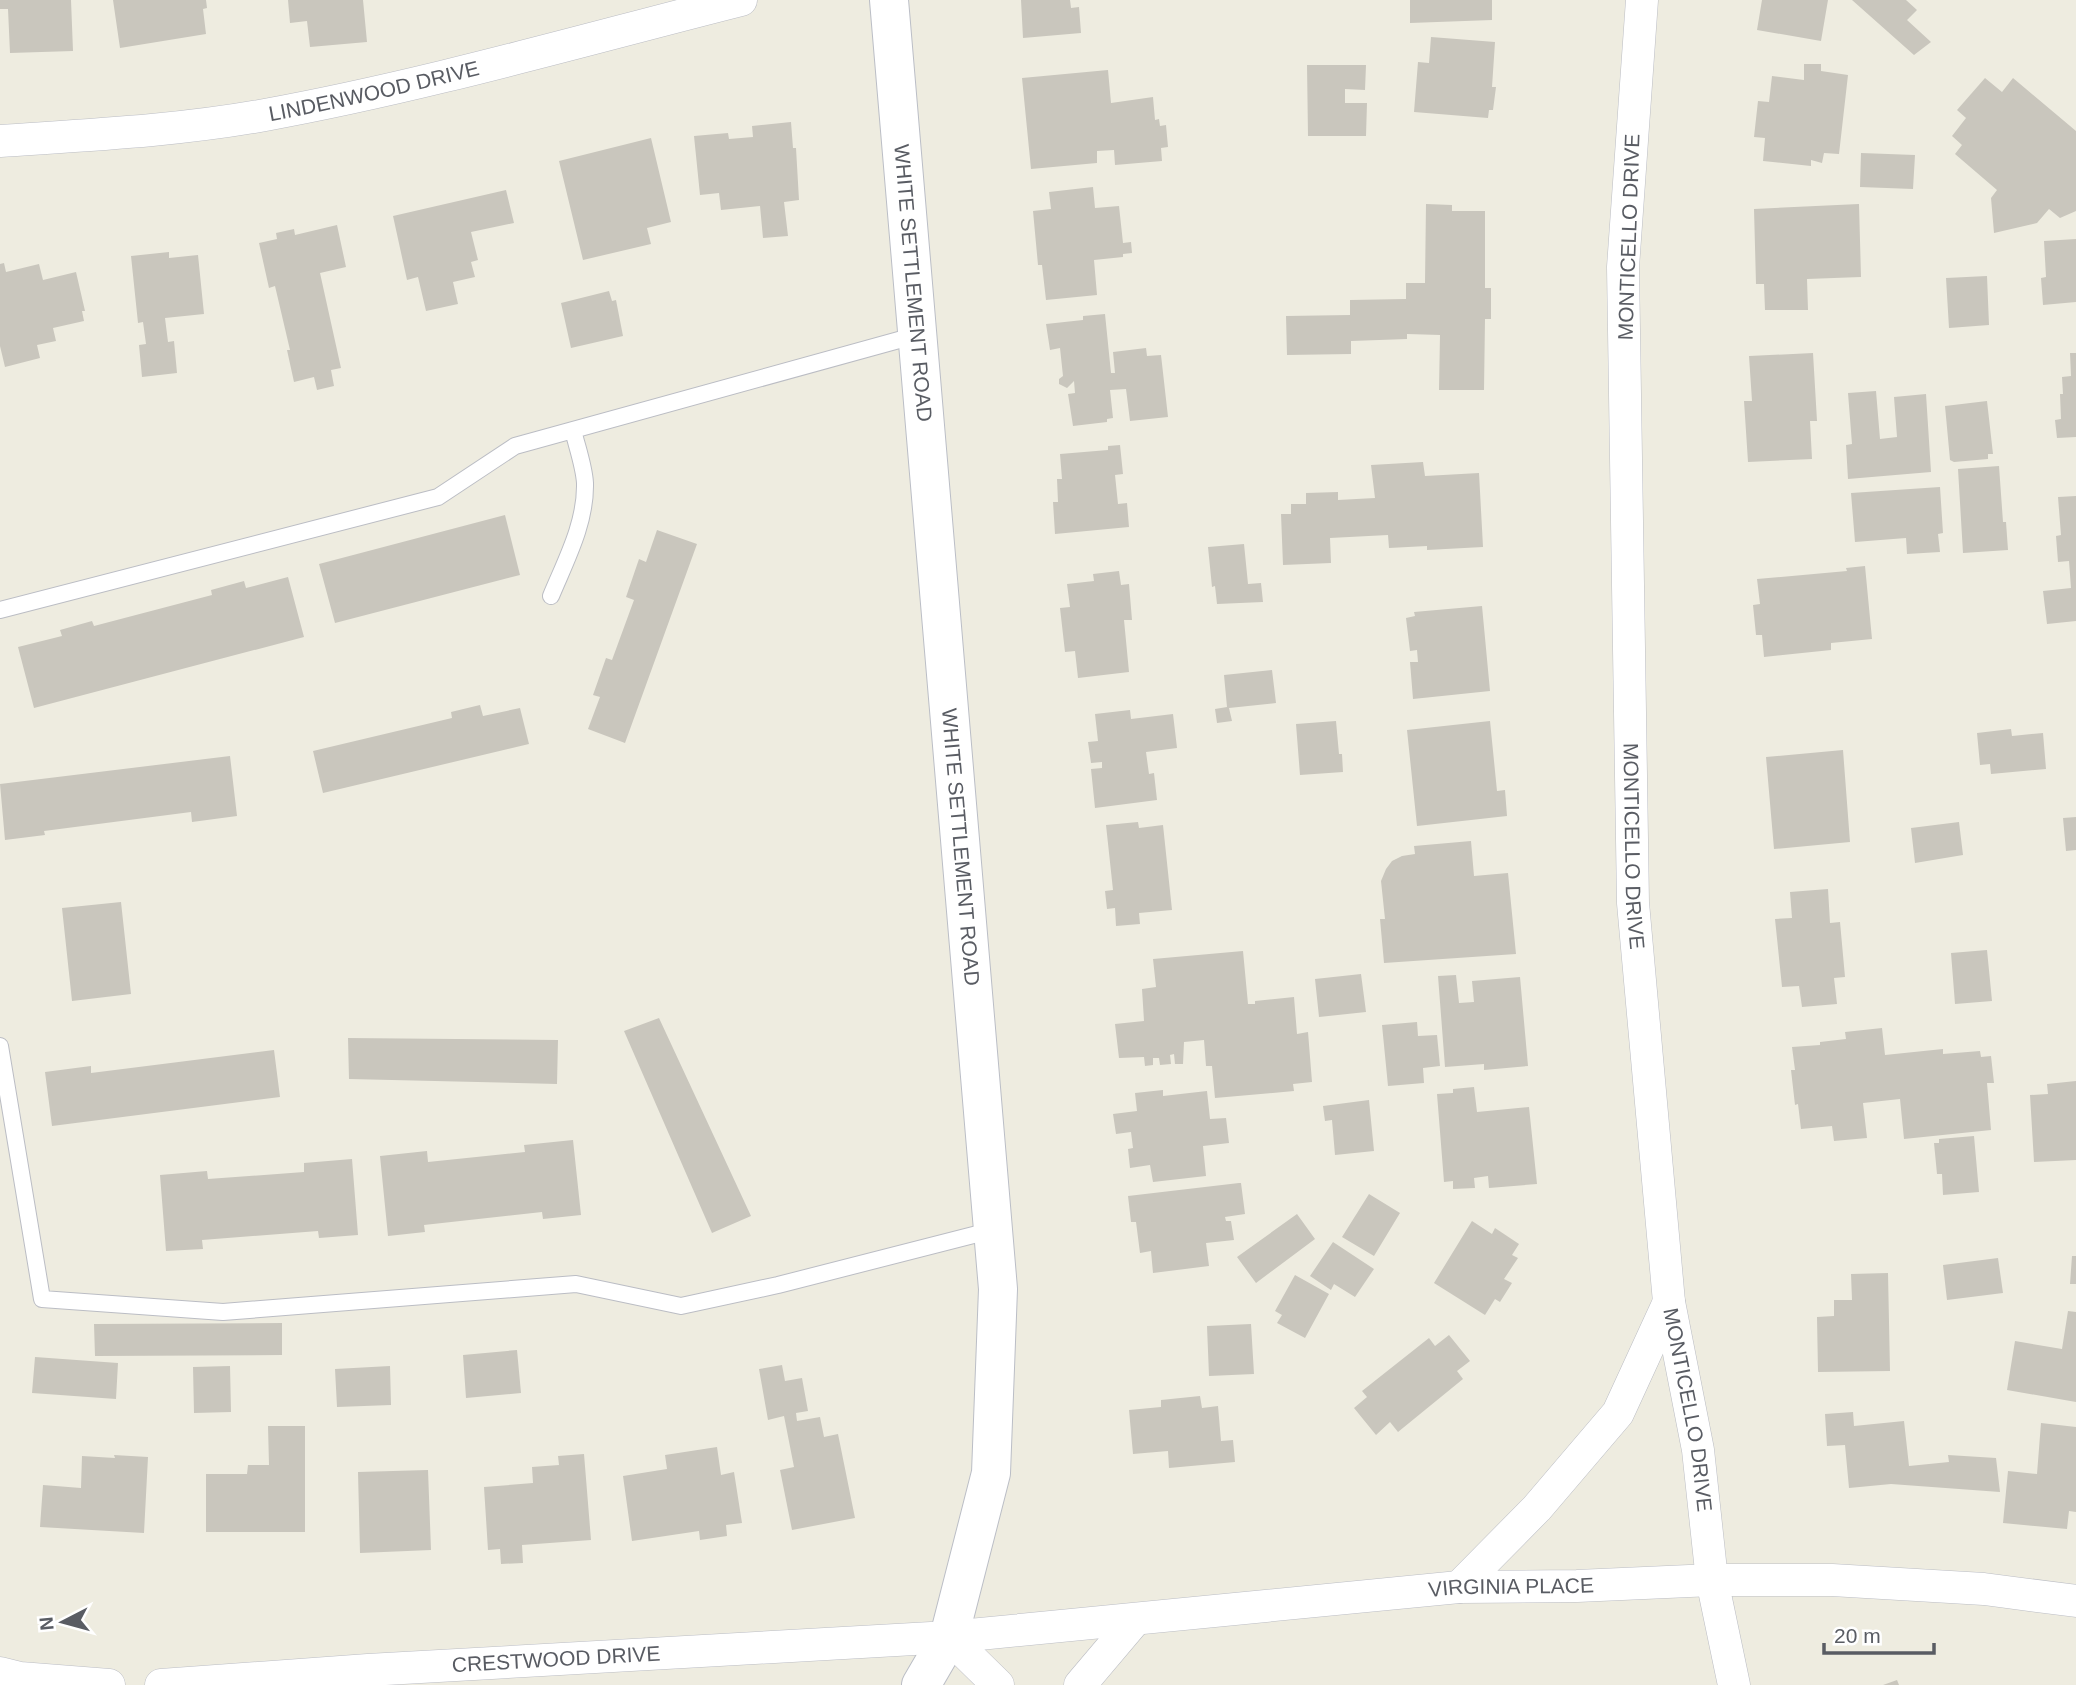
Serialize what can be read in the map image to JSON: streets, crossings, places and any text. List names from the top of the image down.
{
  "streets": {
    "main road": ["WHITE SETTLEMENT ROAD"],
    "street": [
      "LINDENWOOD DRIVE",
      "MONTICELLO DRIVE",
      "VIRGINIA PLACE",
      "CRESTWOOD DRIVE"
    ]
  },
  "crossings": [
    ["MONTICELLO DRIVE", "VIRGINIA PLACE"],
    ["WHITE SETTLEMENT ROAD", "VIRGINIA PLACE"],
    ["WHITE SETTLEMENT ROAD", "CRESTWOOD DRIVE"],
    ["VIRGINIA PLACE", "CRESTWOOD DRIVE"]
  ],
  "scale_bar": "20 m",
  "north": "left"
}
